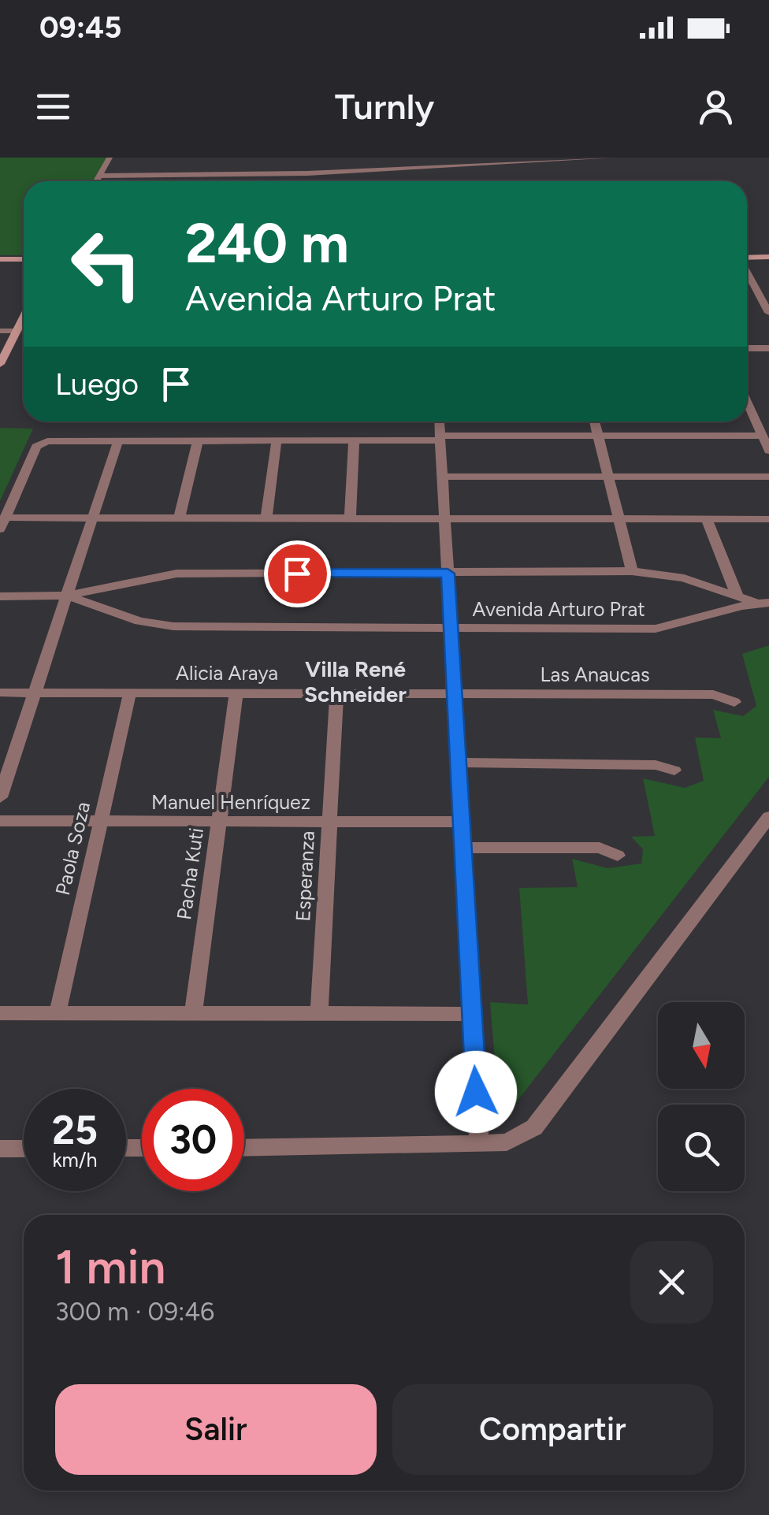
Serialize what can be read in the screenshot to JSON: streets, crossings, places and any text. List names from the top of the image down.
{
  "streets": {
    "street": [
      "Avenida Arturo Prat",
      "Alicia Araya",
      "Las Anaucas",
      "Manuel Henríquez",
      "Paola Soza",
      "Pacha Kuti",
      "Esperanza"
    ]
  },
  "crossings": [
    ["Alicia Araya", "Las Anaucas"],
    ["Alicia Araya", "Paola Soza"],
    ["Alicia Araya", "Pacha Kuti"],
    ["Alicia Araya", "Esperanza"],
    ["Manuel Henríquez", "Paola Soza"],
    ["Manuel Henríquez", "Pacha Kuti"],
    ["Manuel Henríquez", "Esperanza"]
  ],
  "districts": ["Villa René Schneider"],
  "north": "bottom",
  "page": {
    "status": "09:45",
    "header": "Turnly",
    "turn": ["240 m", "Avenida Arturo Prat"],
    "then": "Luego",
    "speed": "25 km/h",
    "limit": "30",
    "heading": ["1 min", "300 m · 09:46"],
    "buttons": ["Salir", "Compartir"]
  }
}
